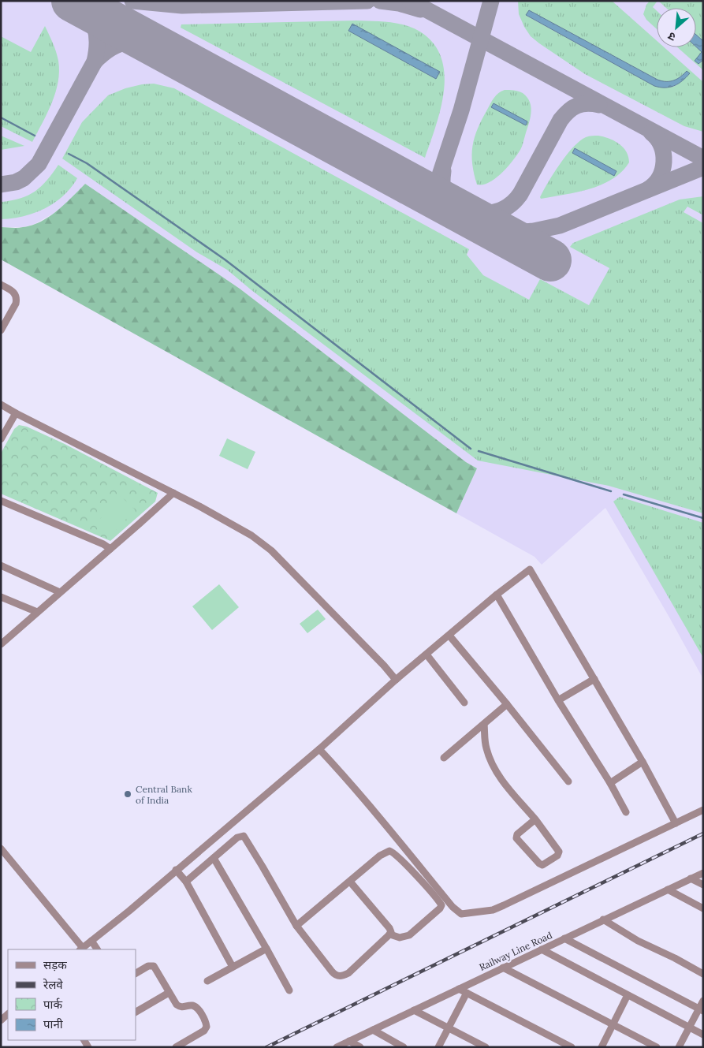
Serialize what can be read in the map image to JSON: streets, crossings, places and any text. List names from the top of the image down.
{
  "streets": {
    "street": ["Railway Line Road"]
  },
  "places": ["Central Bank of India"],
  "legend": [
    "सड़क",
    "रेलवे",
    "पार्क",
    "पानी"
  ],
  "north": "bottom left"
}
